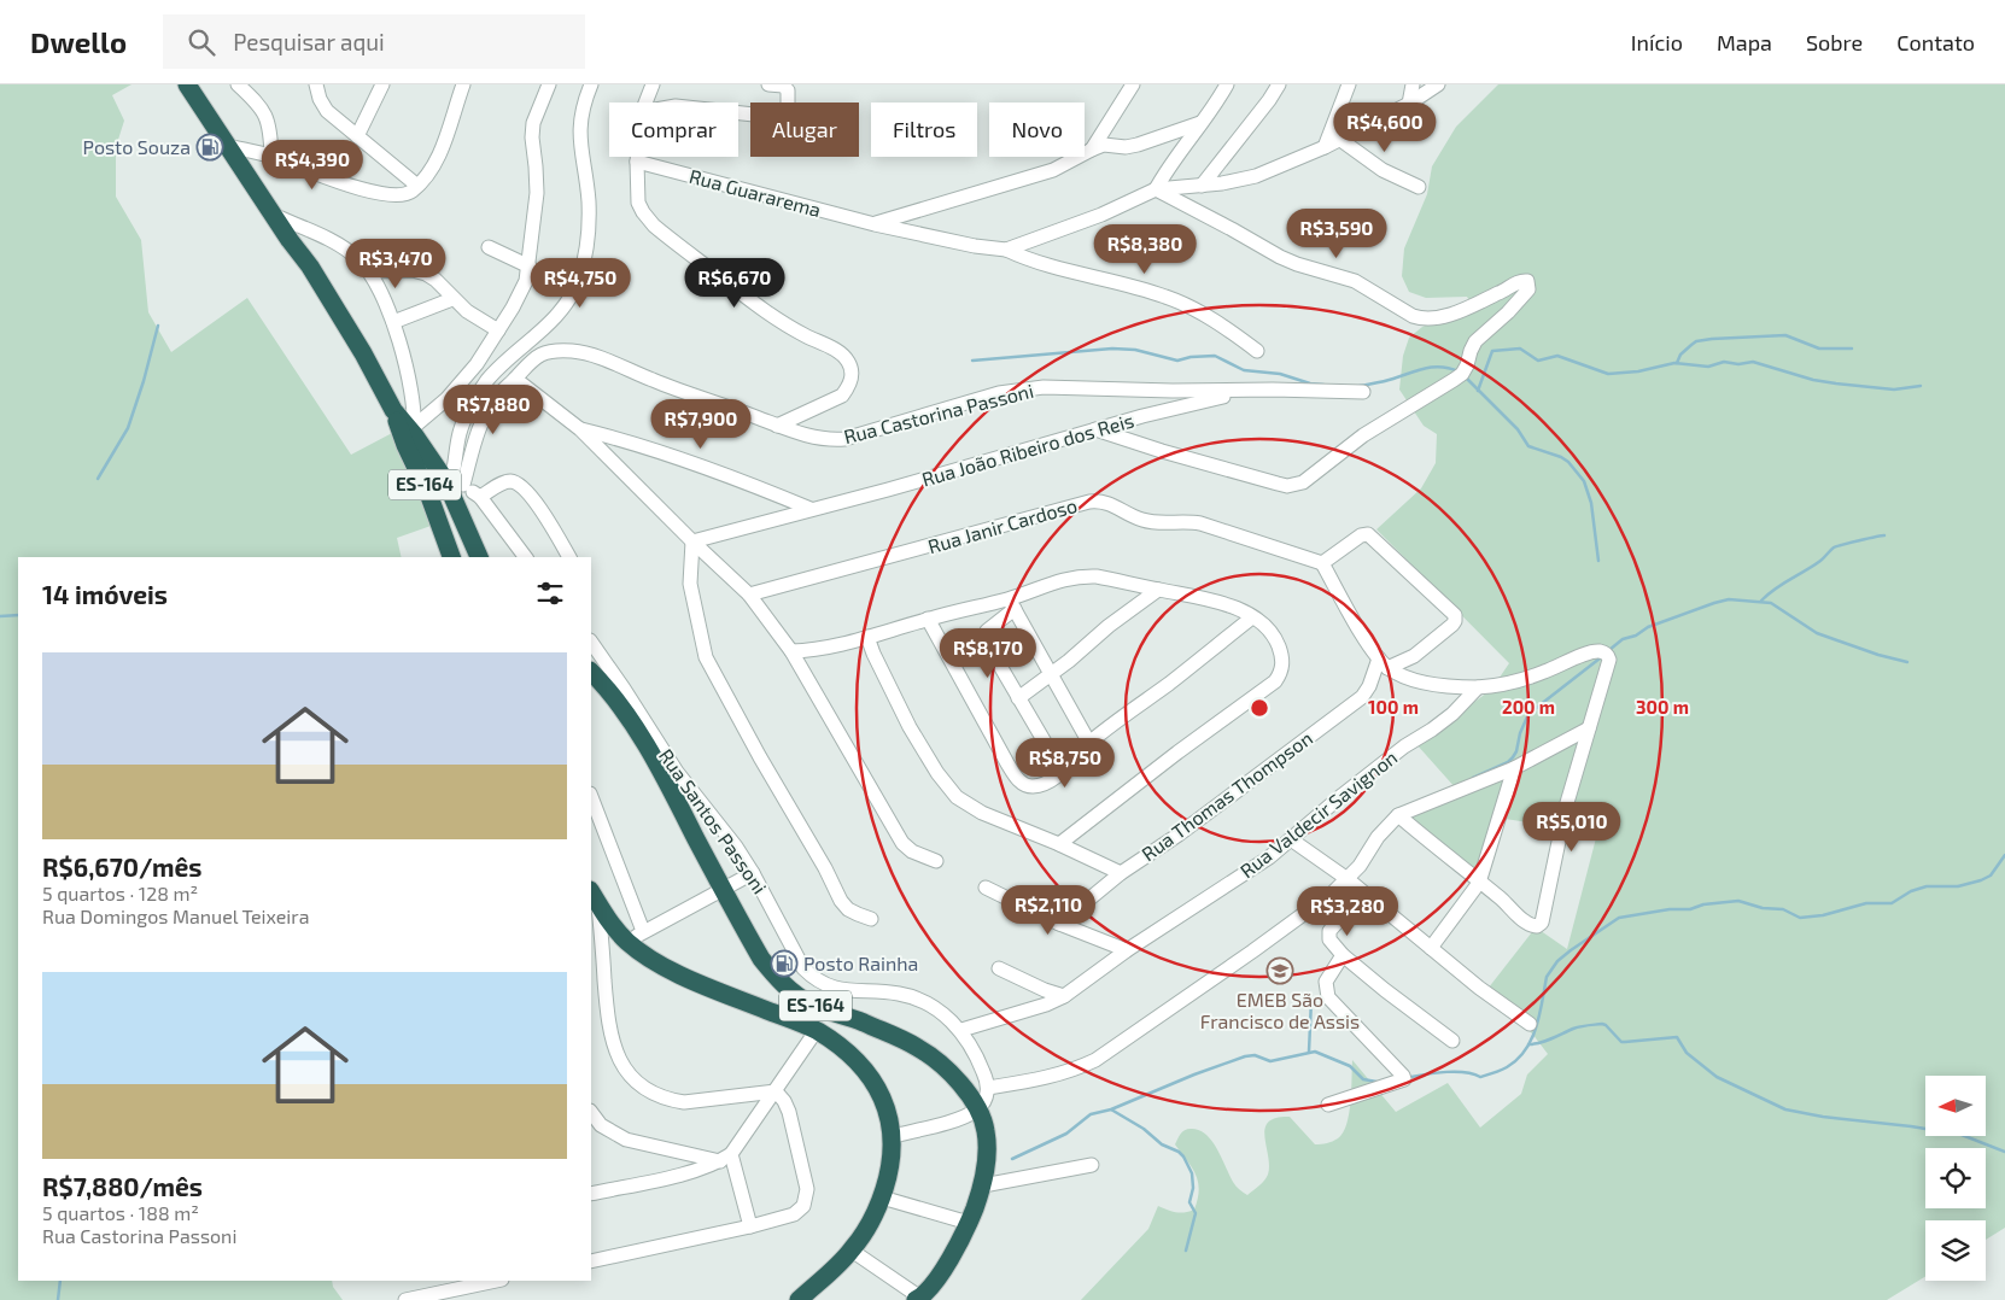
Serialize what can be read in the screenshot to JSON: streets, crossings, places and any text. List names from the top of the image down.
{
  "streets": {
    "highway": ["ES-164"],
    "street": [
      "Rua Guararema",
      "Rua Castorina Passoni",
      "Rua João Ribeiro dos Reis",
      "Rua Janir Cardoso",
      "Rua Thomas Thompson",
      "Rua Valdecir Savignon",
      "Rua Santos Passoni"
    ]
  },
  "crossings": [
    ["Rua Castorina Passoni", "Rua João Ribeiro dos Reis"],
    ["Rua Castorina Passoni", "ES-164"],
    ["Rua Valdecir Savignon", "Rua Santos Passoni"]
  ],
  "places": {
    "fuel station": ["Posto Souza", "Posto Rainha"],
    "school or university": ["EMEB São Francisco de Assis"]
  },
  "north": "left",
  "page": {
    "header": "Dwello",
    "search": "Pesquisar aqui",
    "nav": [
      "Início",
      "Mapa",
      "Sobre",
      "Contato"
    ],
    "price": [
      "R$4,600",
      "R$4,390",
      "R$3,590",
      "R$8,380",
      "R$3,470",
      "R$4,750",
      "R$6,670",
      "R$7,880",
      "R$7,900",
      "R$8,170",
      "R$8,750",
      "R$5,010",
      "R$2,110",
      "R$3,280"
    ],
    "chip": [
      "Comprar",
      "Alugar",
      "Filtros",
      "Novo"
    ],
    "heading": "14 imóveis",
    "list": [
      {
        "name": "R$6,670/mês",
        "note": "5 quartos · 128 m² · Rua Domingos Manuel Teixeira"
      },
      {
        "name": "R$7,880/mês",
        "note": "5 quartos · 188 m² · Rua Castorina Passoni"
      }
    ]
  },
  "rings": ["100 m", "200 m", "300 m"]
}
